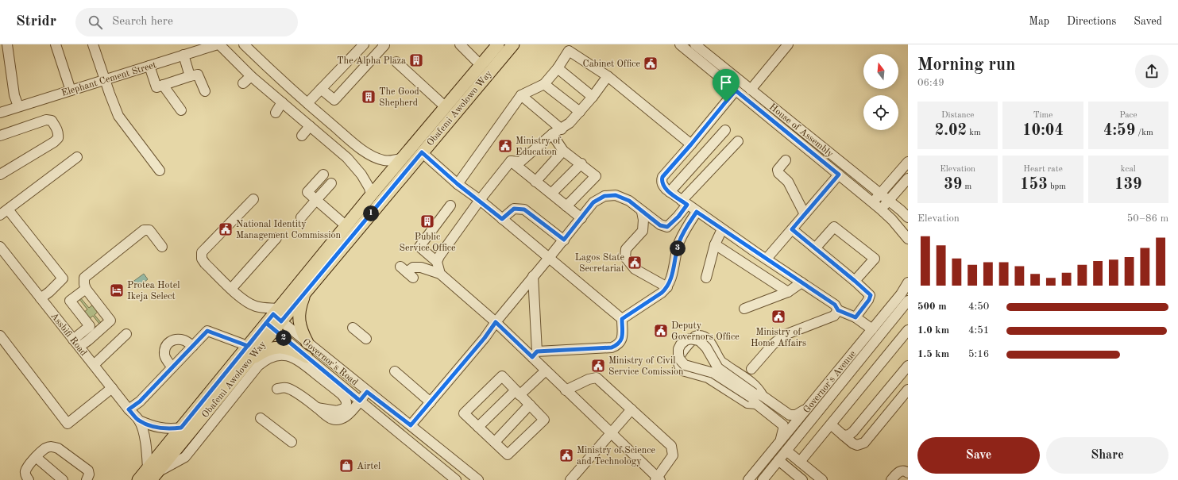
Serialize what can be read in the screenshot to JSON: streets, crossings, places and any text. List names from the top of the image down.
{
  "streets": {
    "main road": ["Obafemi Awolowo Way"],
    "street": [
      "Elephant Cement Street",
      "House of Assembly",
      "Assbifi Road",
      "Governor's Road",
      "Governor's Avenue"
    ]
  },
  "crossings": [
    ["Obafemi Awolowo Way", "Governor's Road"]
  ],
  "places": {
    "building": ["The Alpha Plaza", "The Good Shepherd", "Public Service Office"],
    "public building": [
      "Cabinet Office",
      "Ministry of Education",
      "National Identity Management Commission",
      "Lagos State Secretariat",
      "Ministry of Home Affairs",
      "Deputy Governors Office",
      "Ministry of Civil Service Comission",
      "Ministry of Science and Technology"
    ],
    "hotel": ["Protea Hotel Ikeja Select"],
    "shop": ["Airtel"]
  },
  "north": "top",
  "page": {
    "header": "Stridr",
    "search": "Search here",
    "nav": ["Map", "Directions", "Saved"],
    "heading": ["Morning run", "06:49"],
    "stats": [
      ["Distance", "2.02 km"],
      ["Time", "10:04"],
      ["Pace", "4:59 /km"],
      ["Elevation", "39 m"],
      ["Heart rate", "153 bpm"],
      ["kcal", "139"]
    ],
    "pins": ["1", "3", "2"],
    "chart": ["Elevation", "50–86 m"],
    "list": [
      {
        "name": "500 m",
        "note": "4:50"
      },
      {
        "name": "1.0 km",
        "note": "4:51"
      },
      {
        "name": "1.5 km",
        "note": "5:16"
      }
    ],
    "buttons": ["Save", "Share"]
  }
}
